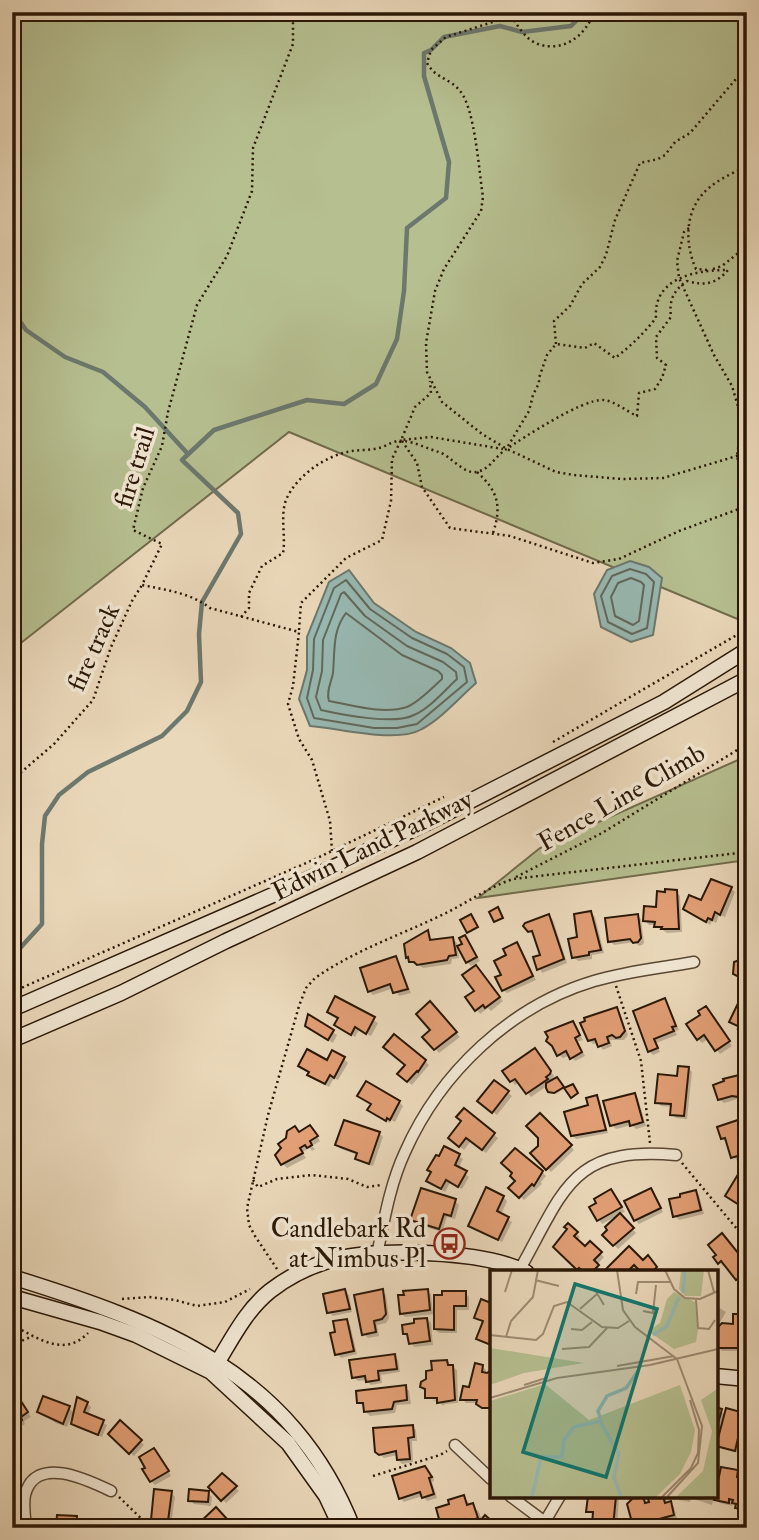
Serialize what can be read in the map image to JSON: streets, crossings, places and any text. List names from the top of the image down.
{
  "streets": {
    "main road": ["Edwin Land Parkway"],
    "path": ["fire trail", "fire track", "Fence Line Climb"]
  },
  "crossings": [
    ["fire trail", "fire track"]
  ],
  "places": {
    "bus stop": ["Candlebark Rd at Nimbus Pl"]
  }
}
